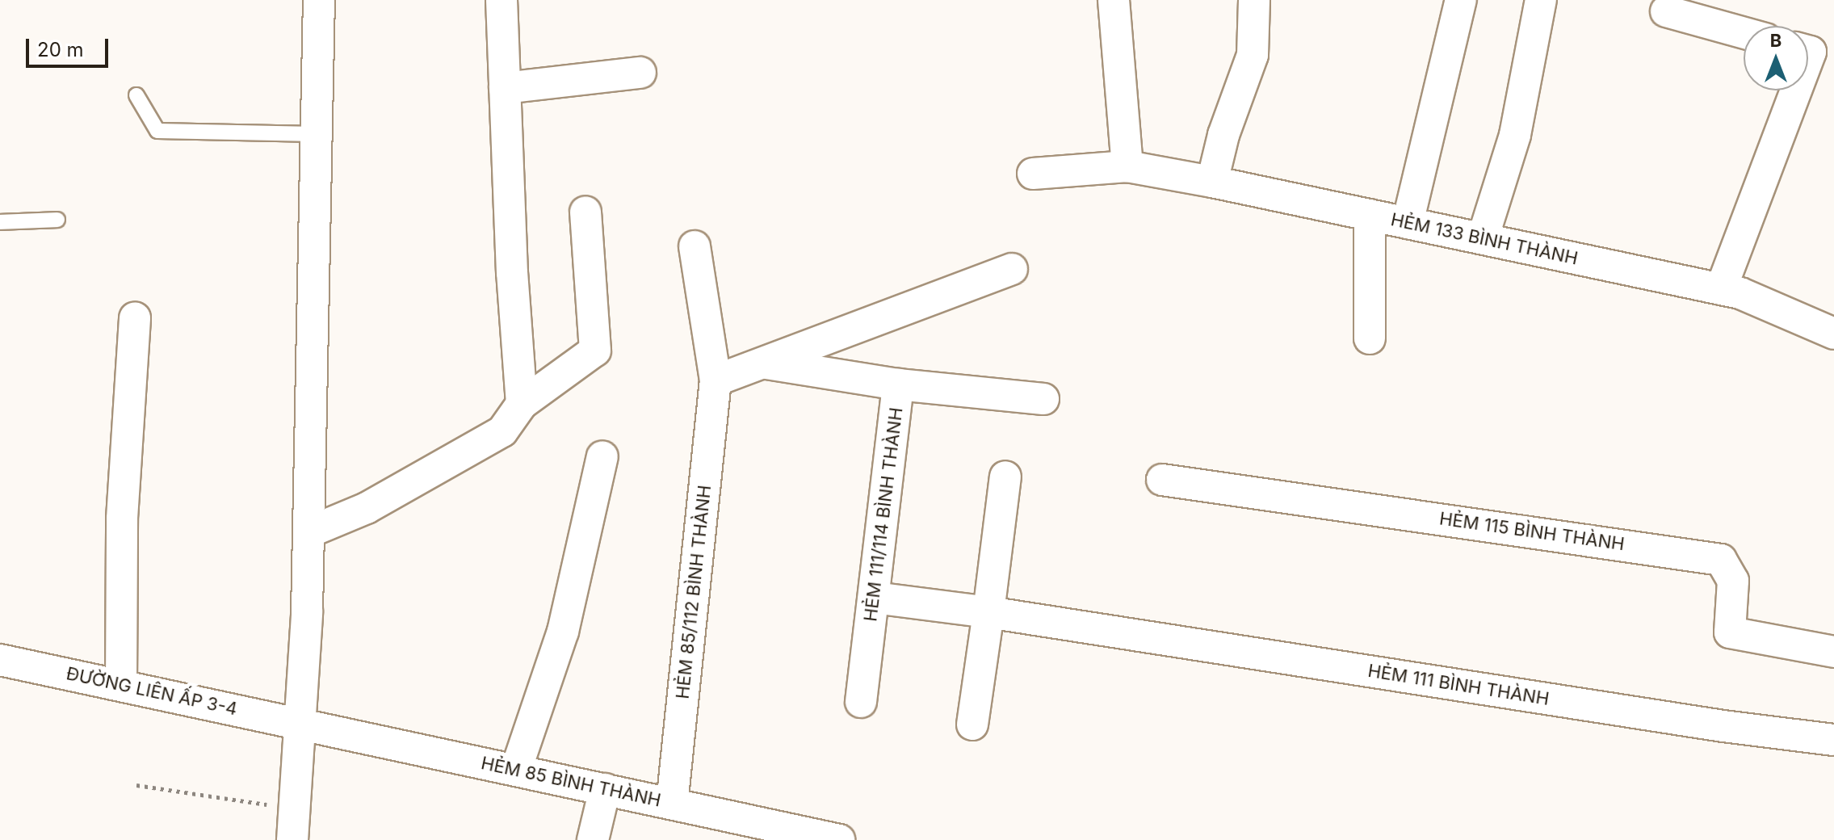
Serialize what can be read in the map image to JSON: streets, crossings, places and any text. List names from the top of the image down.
{
  "streets": {
    "street": [
      "HẺM 133 BÌNH THÀNH",
      "HẺM 111/114 BÌNH THÀNH",
      "HẺM 115 BÌNH THÀNH",
      "HẺM 85/112 BÌNH THÀNH",
      "HẺM 111 BÌNH THÀNH",
      "ĐƯỜNG LIÊN ẤP 3-4",
      "HẺM 85 BÌNH THÀNH"
    ]
  },
  "crossings": [
    ["HẺM 85/112 BÌNH THÀNH", "HẺM 85 BÌNH THÀNH"],
    ["ĐƯỜNG LIÊN ẤP 3-4", "HẺM 85 BÌNH THÀNH"]
  ],
  "scale_bar": "20 m",
  "north": "top"
}
